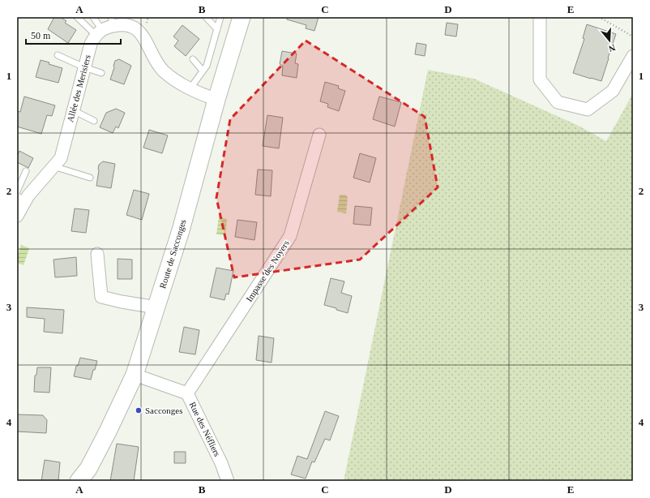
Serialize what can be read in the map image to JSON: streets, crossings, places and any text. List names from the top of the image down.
{
  "streets": {
    "street": [
      "Allée des Merisiers",
      "Route de Sacconges",
      "Impasse des Noyers",
      "Rue des Néfliers"
    ]
  },
  "crossings": [
    ["Route de Sacconges", "Rue des Néfliers"],
    ["Impasse des Noyers", "Rue des Néfliers"]
  ],
  "places": ["Sacconges"],
  "scale_bar": "50 m",
  "north": "bottom",
  "grid": {
    "columns": [
      "A",
      "B",
      "C",
      "D",
      "E"
    ],
    "rows": [
      "1",
      "2",
      "3",
      "4"
    ]
  }
}
